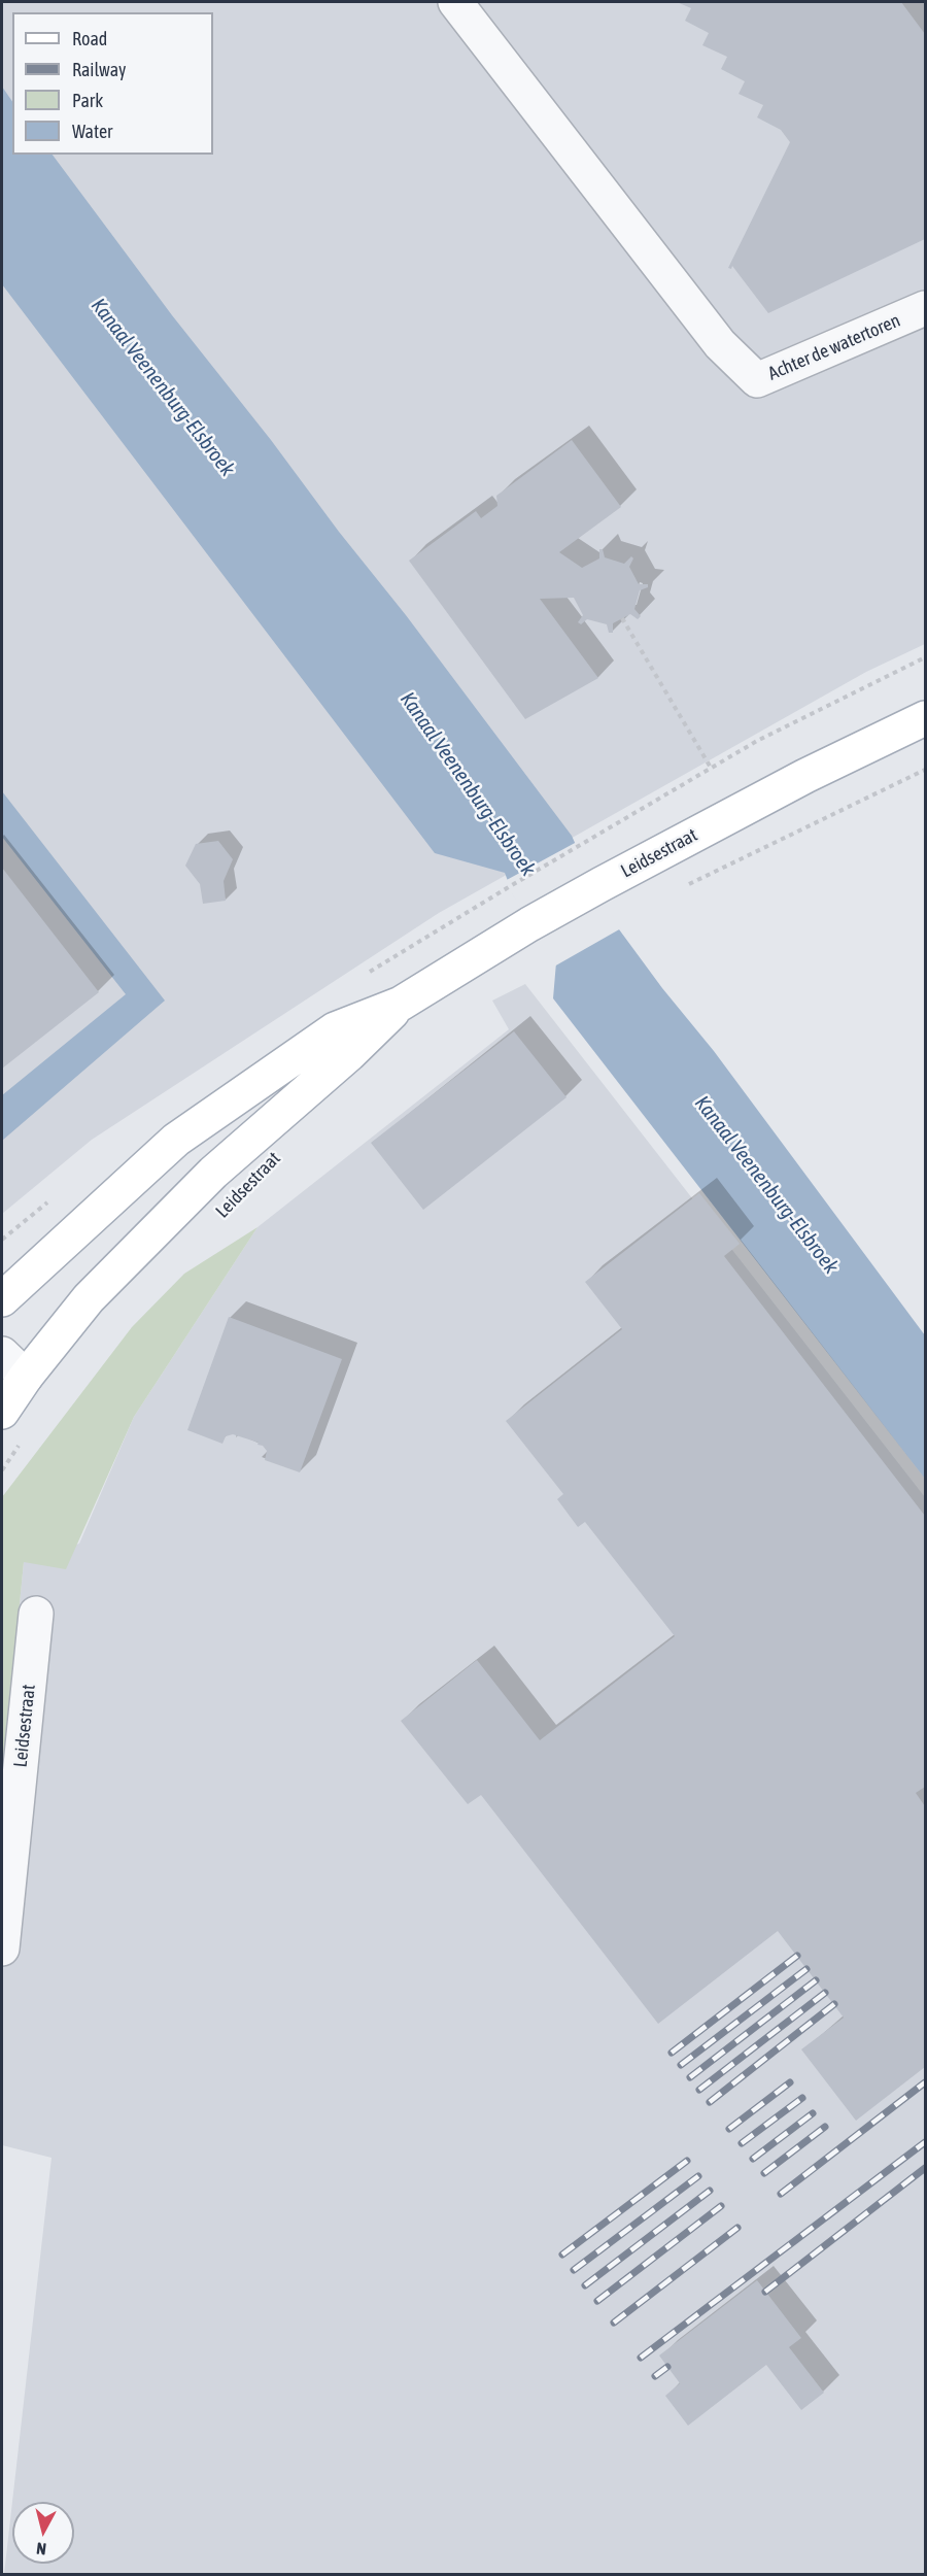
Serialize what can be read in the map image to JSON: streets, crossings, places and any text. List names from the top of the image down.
{
  "streets": {
    "main road": ["Leidsestraat"],
    "street": ["Achter de watertoren"]
  },
  "water": ["Kanaal Veenenburg-Elsbroek"],
  "legend": [
    "Road",
    "Railway",
    "Park",
    "Water"
  ],
  "north": "bottom"
}
